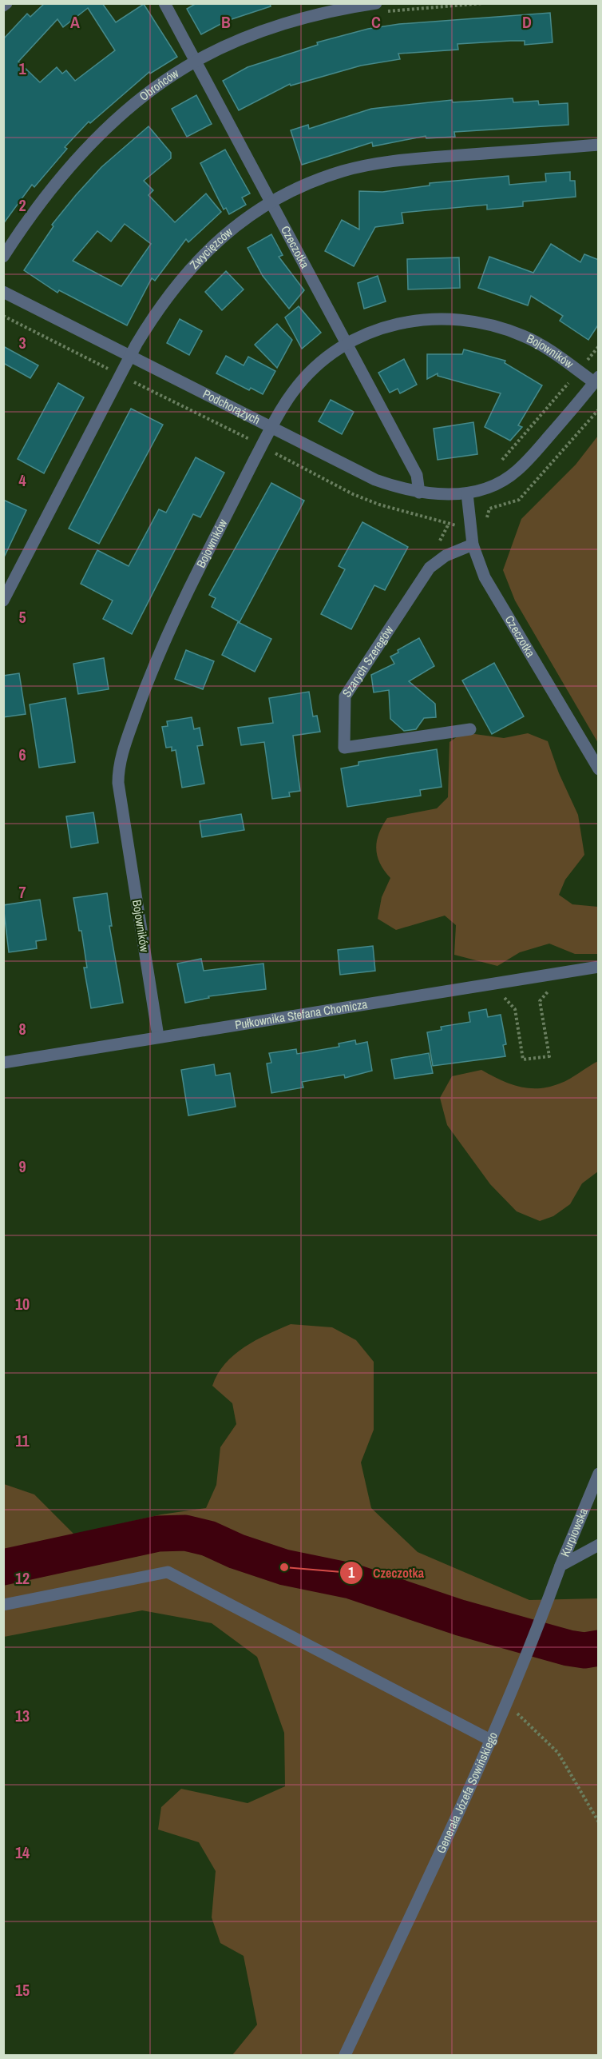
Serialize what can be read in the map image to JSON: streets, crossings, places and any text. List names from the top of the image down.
{
  "streets": {
    "street": [
      "Obrońców",
      "Czeczotka",
      "Zwycięzców",
      "Bojowników",
      "Podchorążych",
      "Szarych Szeregów",
      "Pułkownika Stefana Chomicza",
      "Kurpiowska",
      "Generała Józefa Sowińskiego"
    ]
  },
  "crossings": [
    ["Obrońców", "Czeczotka"],
    ["Czeczotka", "Zwycięzców"],
    ["Czeczotka", "Bojowników"],
    ["Czeczotka", "Podchorążych"],
    ["Czeczotka", "Szarych Szeregów"],
    ["Zwycięzców", "Podchorążych"],
    ["Bojowników", "Podchorążych"],
    ["Bojowników", "Pułkownika Stefana Chomicza"],
    ["Kurpiowska", "Generała Józefa Sowińskiego"]
  ],
  "places": ["Czeczotka"],
  "grid": {
    "columns": [
      "A",
      "B",
      "C",
      "D"
    ],
    "rows": [
      "1",
      "2",
      "3",
      "4",
      "5",
      "6",
      "7",
      "8",
      "9",
      "10",
      "11",
      "12",
      "13",
      "14",
      "15"
    ]
  }
}
